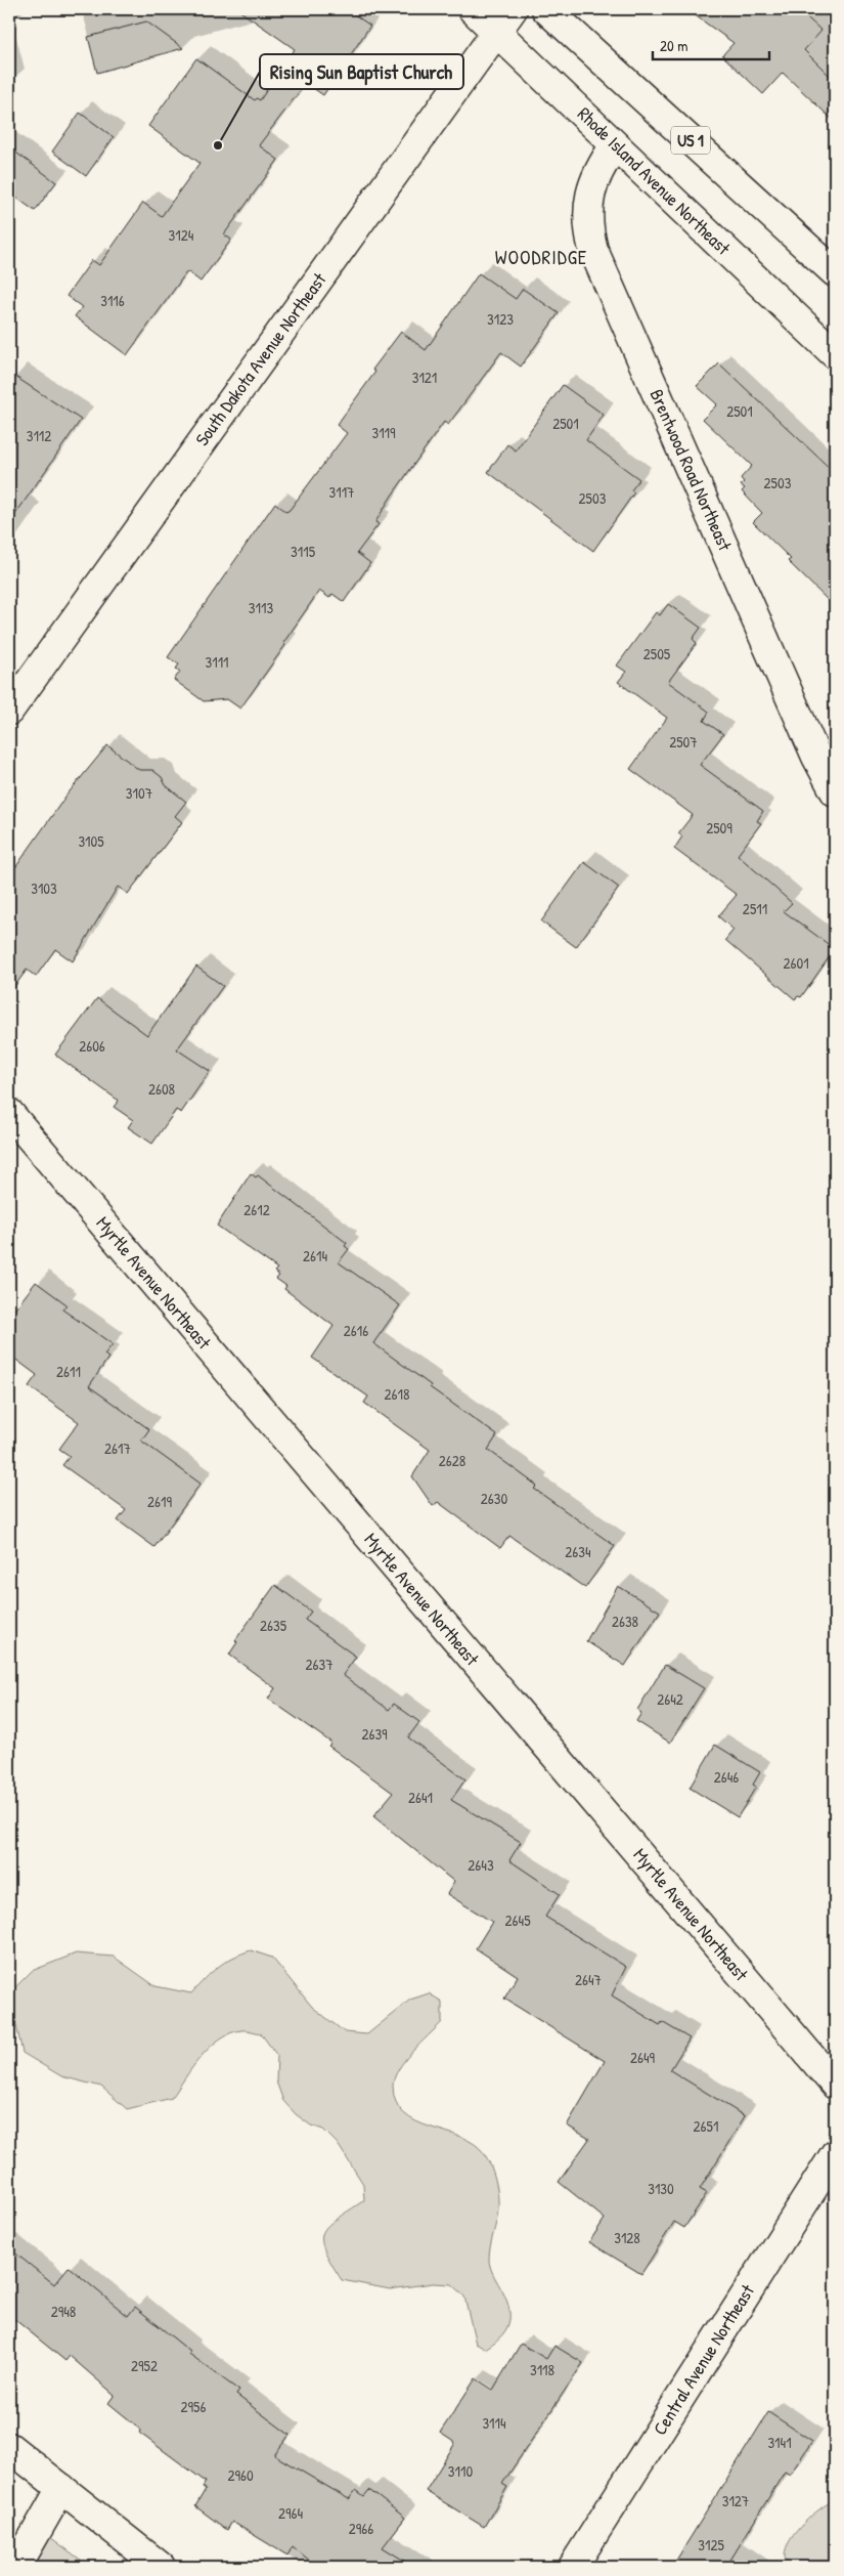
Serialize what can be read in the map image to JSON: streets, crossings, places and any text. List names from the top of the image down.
{
  "streets": {
    "street": [
      "US 1",
      "Rhode Island Avenue Northeast",
      "South Dakota Avenue Northeast",
      "Brentwood Road Northeast",
      "Myrtle Avenue Northeast",
      "Central Avenue Northeast"
    ]
  },
  "crossings": [
    ["Rhode Island Avenue Northeast", "South Dakota Avenue Northeast"],
    ["Rhode Island Avenue Northeast", "Brentwood Road Northeast"]
  ],
  "districts": ["WOODRIDGE"],
  "places": ["Rising Sun Baptist Church"],
  "house_numbers": [
    "3124",
    "3116",
    "3123",
    "3121",
    "2501",
    "2501",
    "3119",
    "3112",
    "2503",
    "3117",
    "2503",
    "3115",
    "3113",
    "2505",
    "3111",
    "2507",
    "3107",
    "2509",
    "3105",
    "3103",
    "2511",
    "2601",
    "2606",
    "2608",
    "2612",
    "2614",
    "2616",
    "2611",
    "2618",
    "2617",
    "2628",
    "2630",
    "2619",
    "2634",
    "2638",
    "2635",
    "2637",
    "2642",
    "2639",
    "2646",
    "2641",
    "2643",
    "2645",
    "2647",
    "2649",
    "2651",
    "3130",
    "3128",
    "2948",
    "2952",
    "3118",
    "2956",
    "3114",
    "3141",
    "3110",
    "2960",
    "3127",
    "2964",
    "2966",
    "3125"
  ],
  "scale_bar": "20 m"
}
